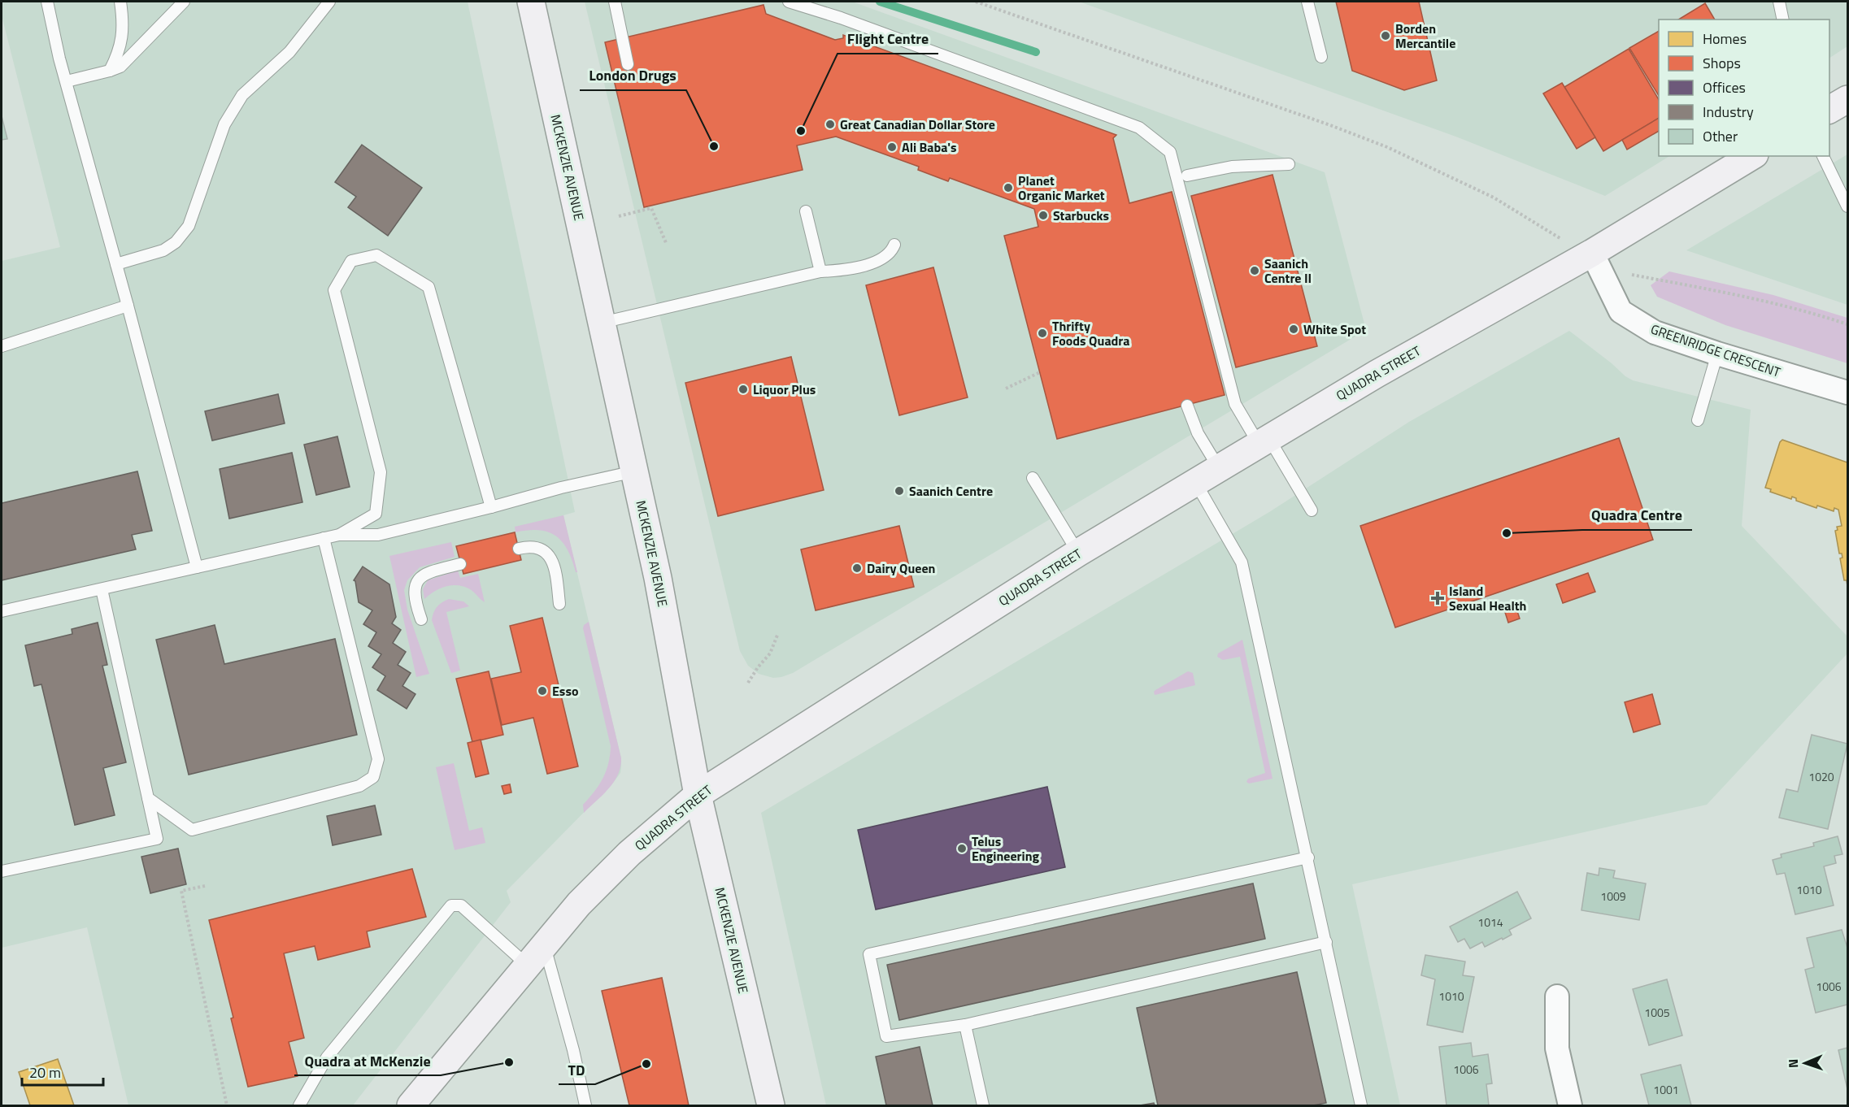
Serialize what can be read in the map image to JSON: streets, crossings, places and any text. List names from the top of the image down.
{
  "streets": {
    "main road": ["MCKENZIE AVENUE", "QUADRA STREET"],
    "street": ["GREENRIDGE CRESCENT"]
  },
  "crossings": [
    ["MCKENZIE AVENUE", "QUADRA STREET"],
    ["GREENRIDGE CRESCENT", "QUADRA STREET"]
  ],
  "places": {
    "other": [
      "Borden Mercantile",
      "Great Canadian Dollar Store",
      "Flight Centre",
      "London Drugs",
      "Ali Baba's",
      "Planet Organic Market",
      "Starbucks",
      "Saanich Centre II",
      "White Spot",
      "Thrifty Foods Quadra",
      "Liquor Plus",
      "Saanich Centre",
      "Quadra Centre",
      "Dairy Queen",
      "Esso",
      "Telus Engineering",
      "Quadra at McKenzie",
      "TD"
    ],
    "health": ["Island Sexual Health"]
  },
  "house_numbers": [
    "1020",
    "1010",
    "1009",
    "1014",
    "1006",
    "1010",
    "1005",
    "1006",
    "1001"
  ],
  "legend": [
    "Homes",
    "Shops",
    "Offices",
    "Industry",
    "Other"
  ],
  "scale_bar": "20 m",
  "north": "left"
}
